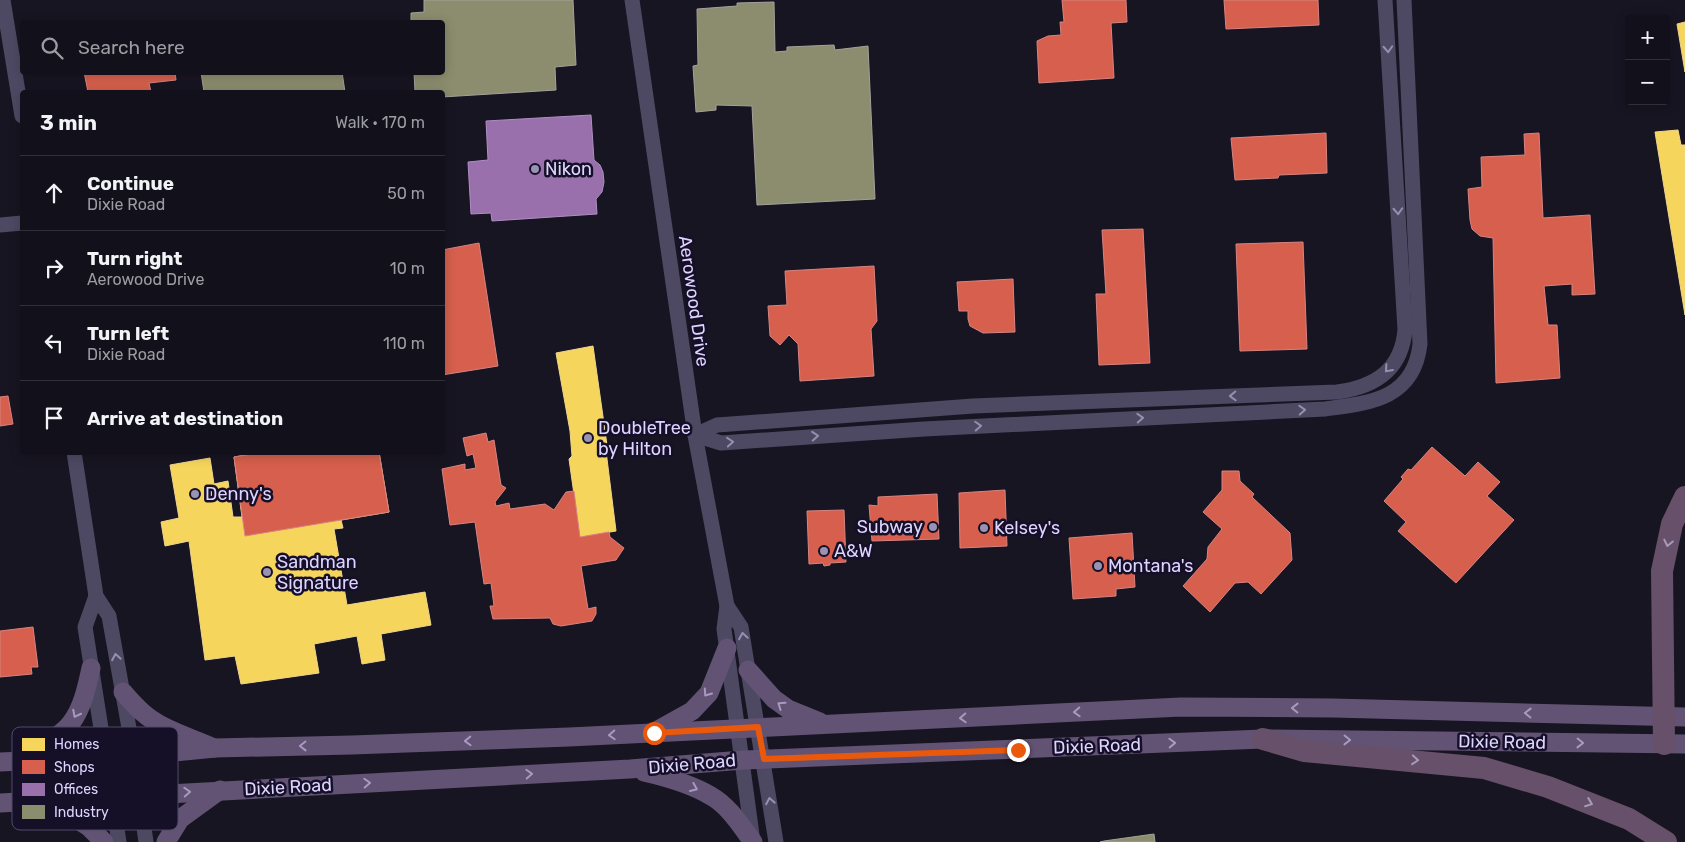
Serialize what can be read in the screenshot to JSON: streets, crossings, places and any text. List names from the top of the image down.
{
  "streets": {
    "main road": ["Dixie Road"],
    "street": ["Aerowood Drive"]
  },
  "crossings": [
    ["Aerowood Drive", "Dixie Road"]
  ],
  "places": [
    "Nikon",
    "DoubleTree by Hilton",
    "Denny's",
    "Subway",
    "Kelsey's",
    "A&W",
    "Montana's",
    "Sandman Signature"
  ],
  "legend": [
    "Homes",
    "Shops",
    "Offices",
    "Industry"
  ],
  "page": {
    "map_buttons": ["+", "−"],
    "search": "Search here",
    "heading": ["3 min", "Walk · 170 m"],
    "list": [
      ["Continue", "Dixie Road", "50 m"],
      ["Turn right", "Aerowood Drive", "10 m"],
      ["Turn left", "Dixie Road", "110 m"],
      "Arrive at destination"
    ]
  }
}
